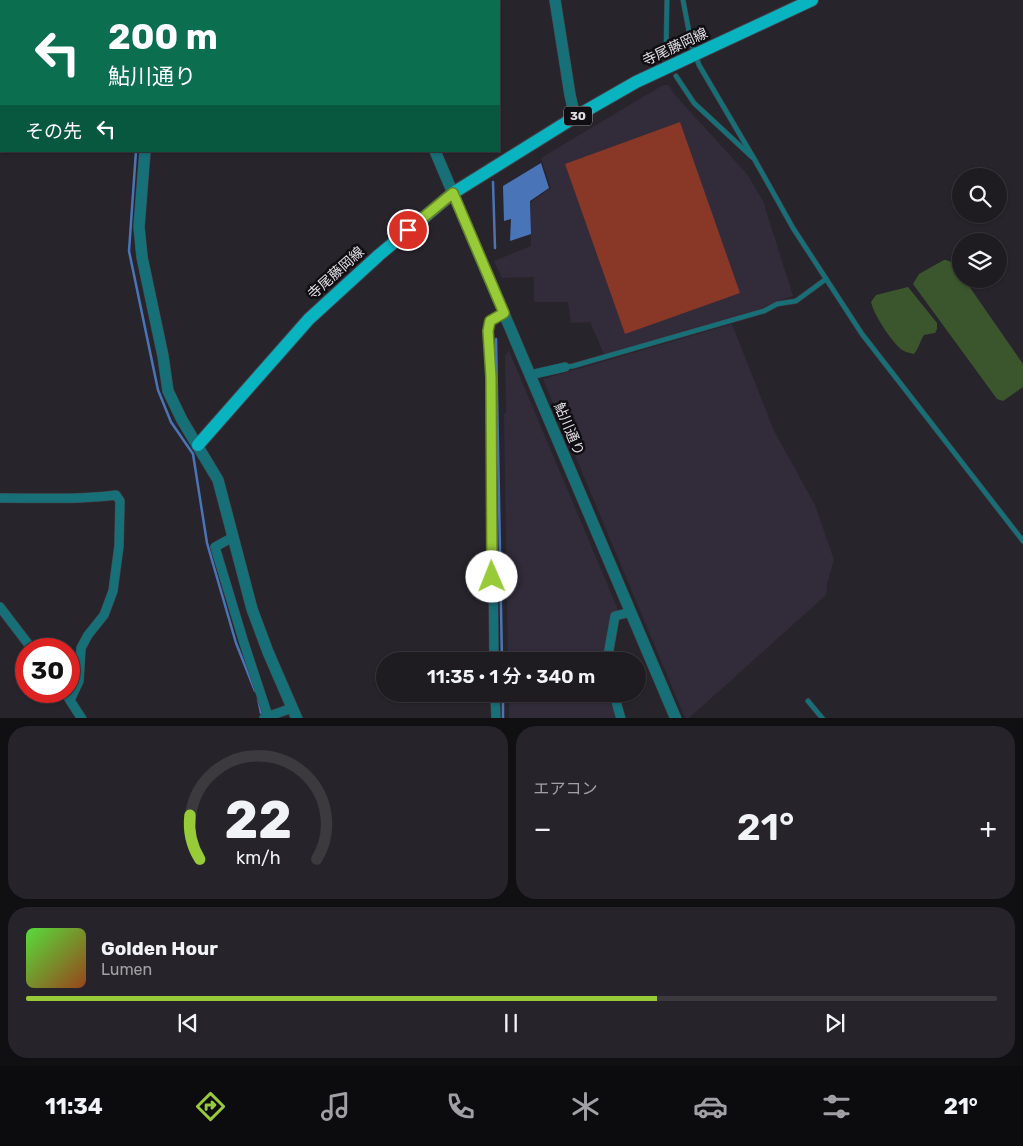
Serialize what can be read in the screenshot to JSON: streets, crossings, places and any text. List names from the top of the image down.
{
  "streets": {
    "main road": ["寺尾藤岡線", "30"],
    "street": ["鮎川通り"]
  },
  "crossings": [
    ["寺尾藤岡線", "鮎川通り"]
  ],
  "page": {
    "turn": ["200 m", "鮎川通り"],
    "then": "その先",
    "limit": "30",
    "trip": "11:35 · 1 分 · 340 m",
    "tile": "エアコン",
    "heat": ["−", "21°", "+"],
    "song": ["Golden Hour", "Lumen"],
    "tabs": ["11:34", "21°"],
    "gauge": ["22", "km/h"]
  }
}
